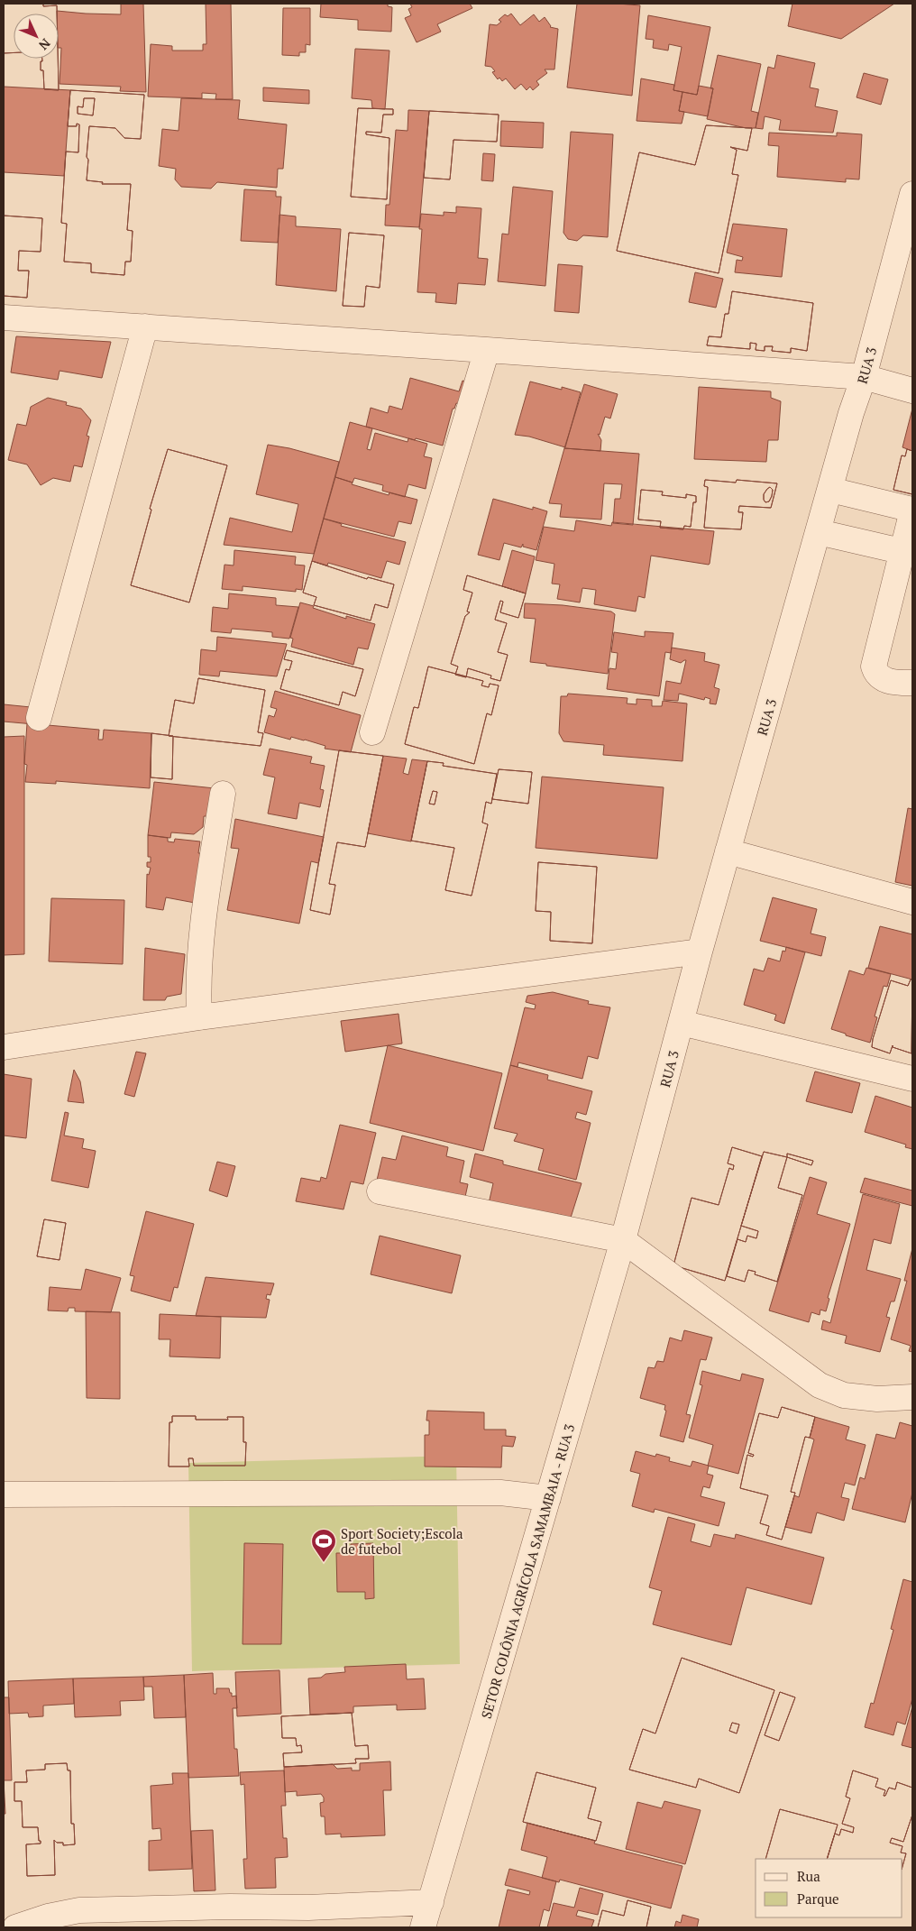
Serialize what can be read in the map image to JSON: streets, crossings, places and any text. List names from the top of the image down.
{
  "streets": {
    "street": ["RUA 3", "SETOR COLÔNIA AGRÍCOLA SAMAMBAIA - RUA 3"]
  },
  "crossings": [
    ["RUA 3", "SETOR COLÔNIA AGRÍCOLA SAMAMBAIA - RUA 3"]
  ],
  "places": {
    "sports": ["Sport Society;Escola de futebol"]
  },
  "legend": ["Rua", "Parque"],
  "north": "bottom right"
}
